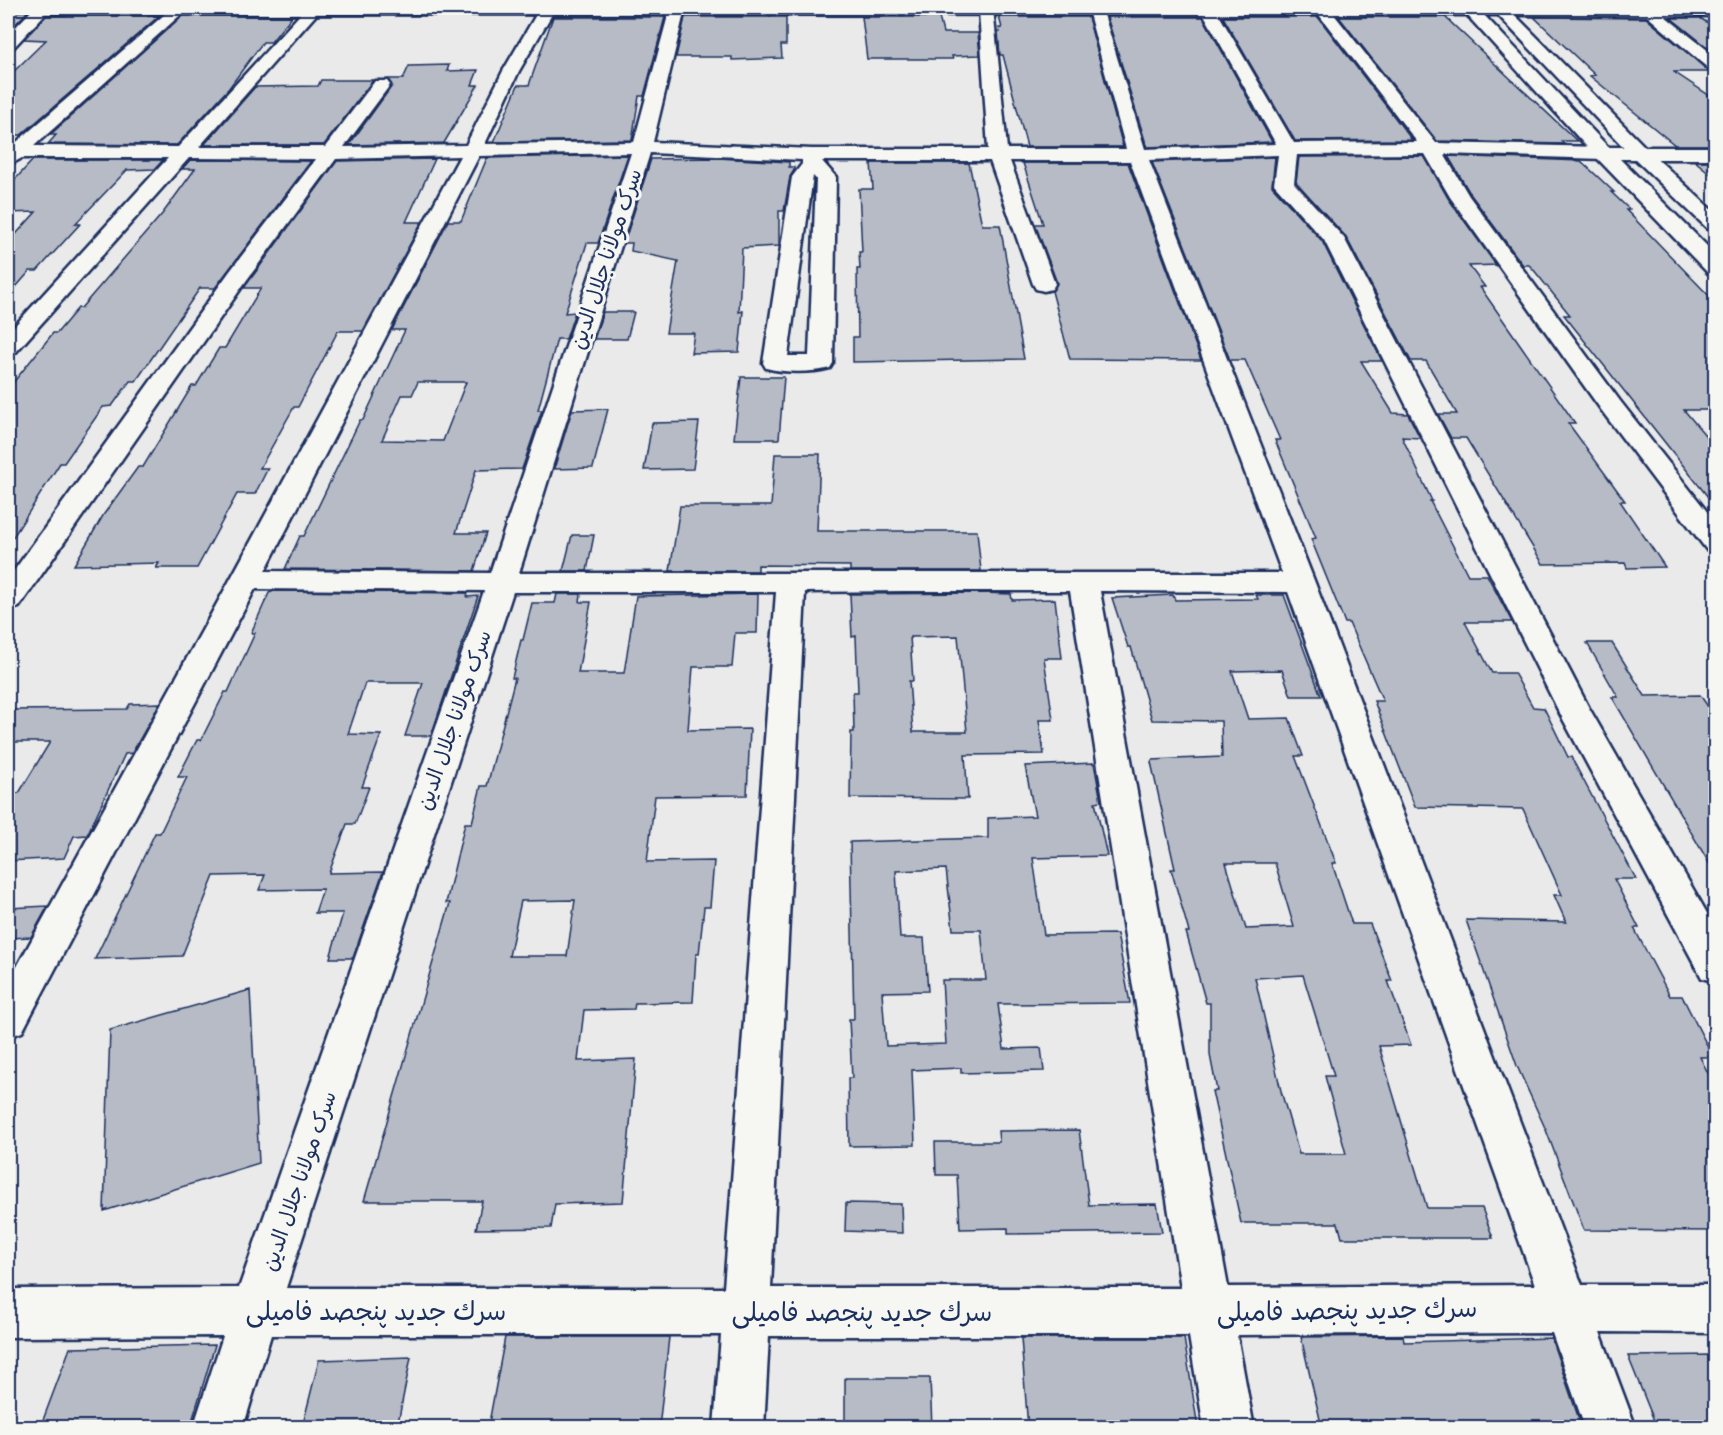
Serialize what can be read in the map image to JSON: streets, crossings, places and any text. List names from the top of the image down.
{
  "streets": {
    "street": ["سرک مولانا جلال الدین", "سرك جدید پنجصد فامیلی"]
  },
  "crossings": [
    ["سرک مولانا جلال الدین", "سرك جدید پنجصد فامیلی"]
  ]
}
